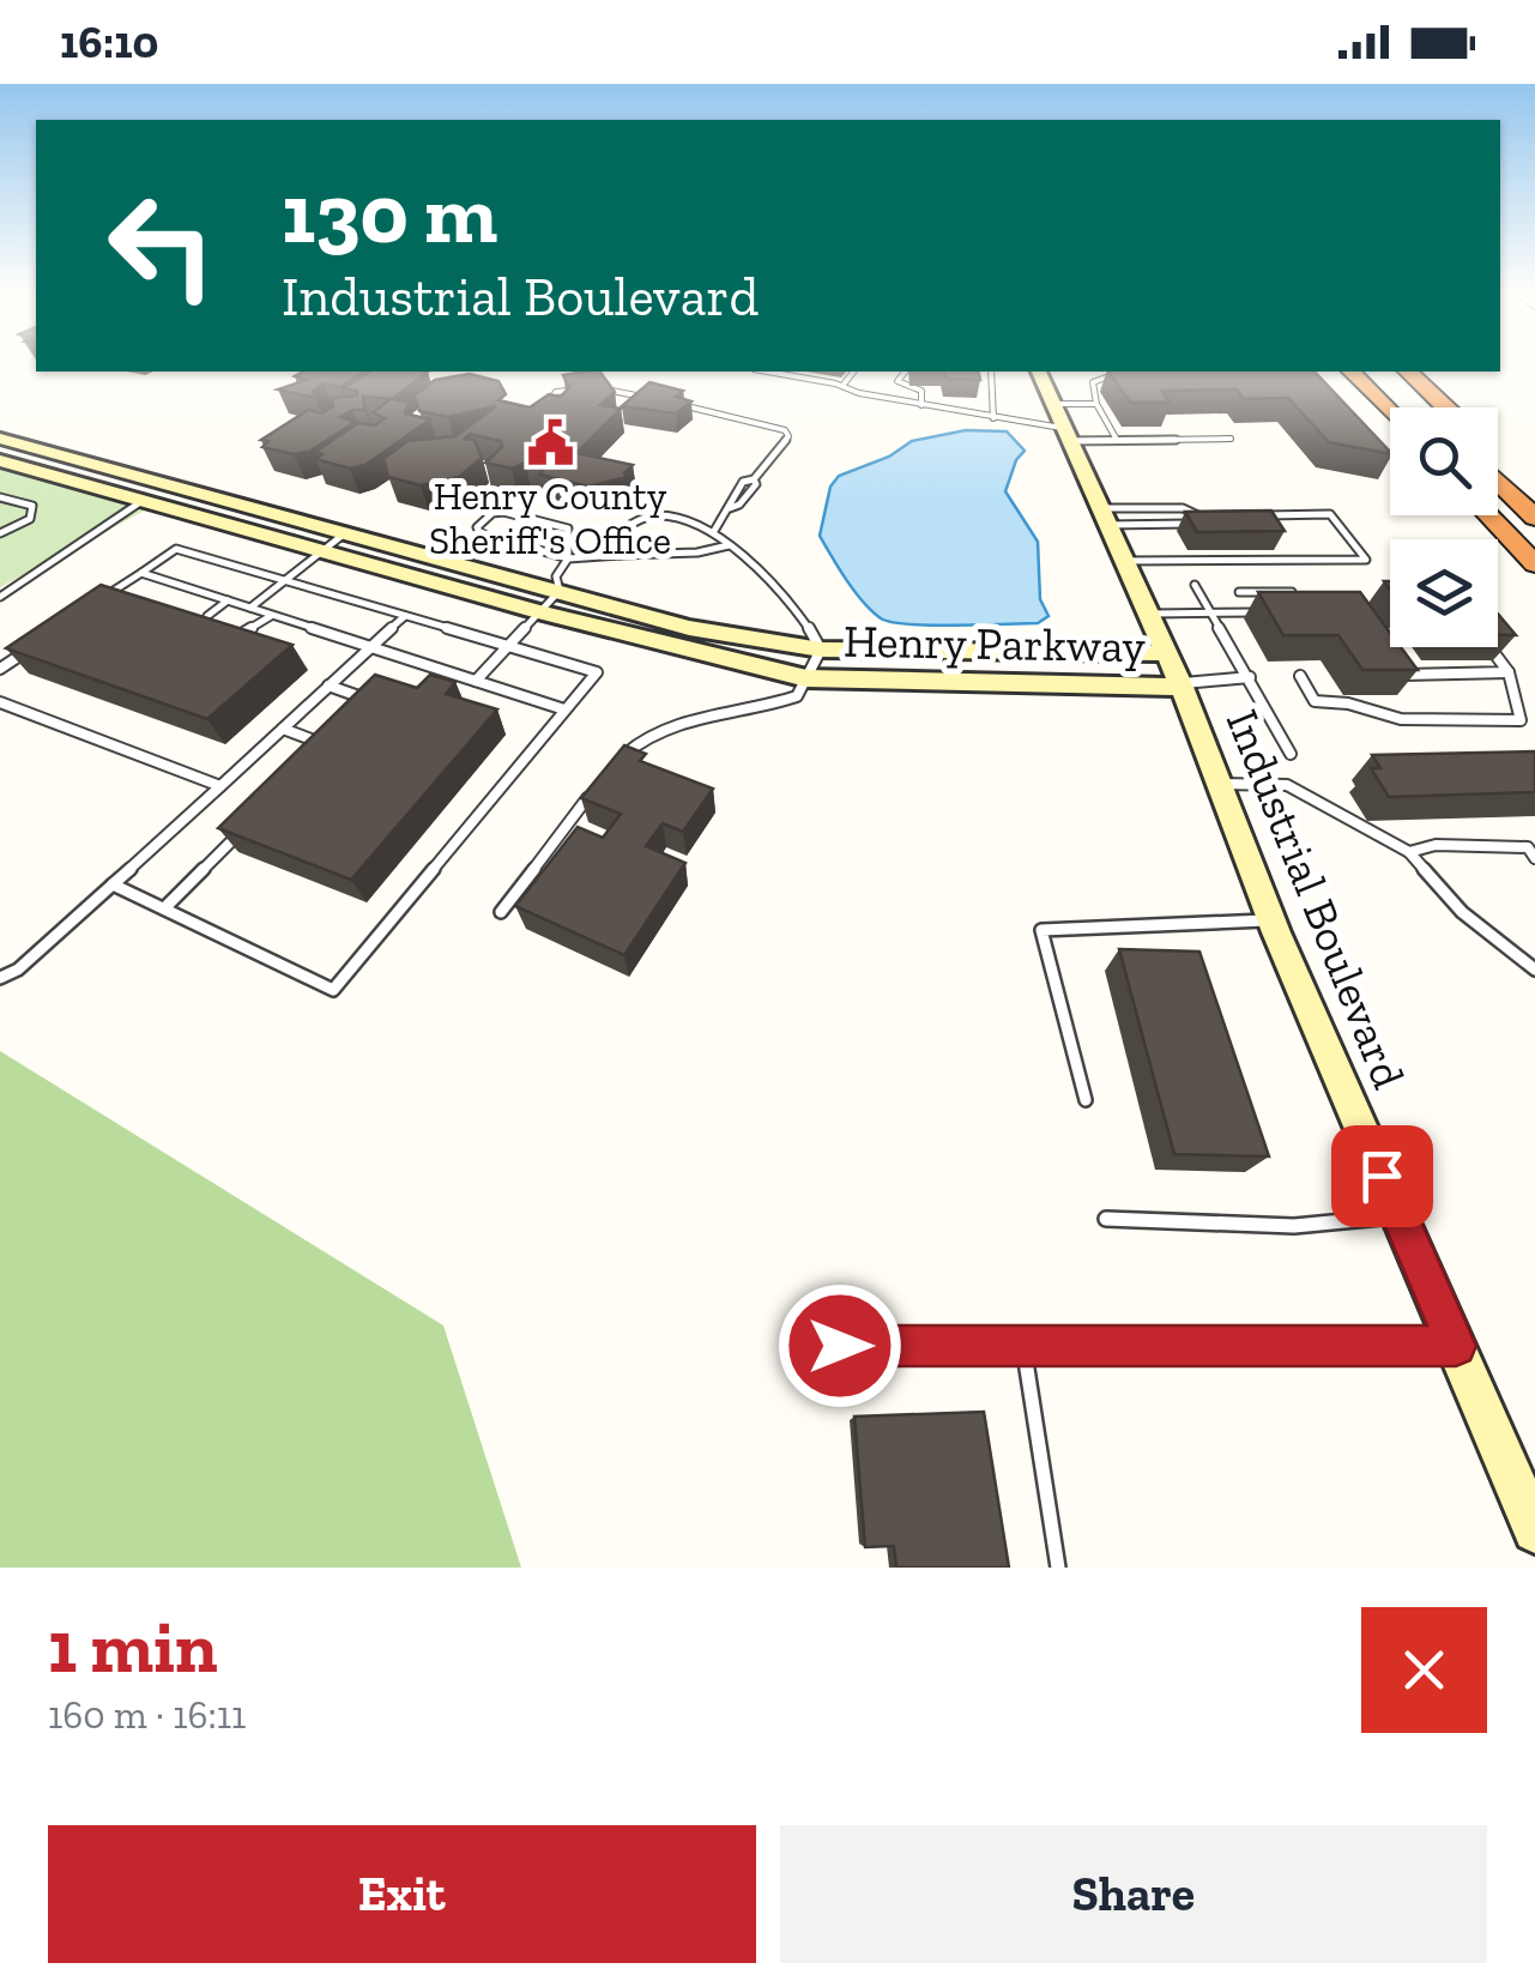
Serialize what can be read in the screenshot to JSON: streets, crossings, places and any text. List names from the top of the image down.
{
  "streets": {
    "street": ["Henry Parkway", "Industrial Boulevard"]
  },
  "crossings": [
    ["Henry Parkway", "Industrial Boulevard"]
  ],
  "places": {
    "public building": ["Henry County Sheriff's Office"]
  },
  "page": {
    "status": "16:10",
    "turn": ["130 m", "Industrial Boulevard"],
    "heading": ["1 min", "160 m · 16:11"],
    "buttons": ["Exit", "Share"]
  }
}
